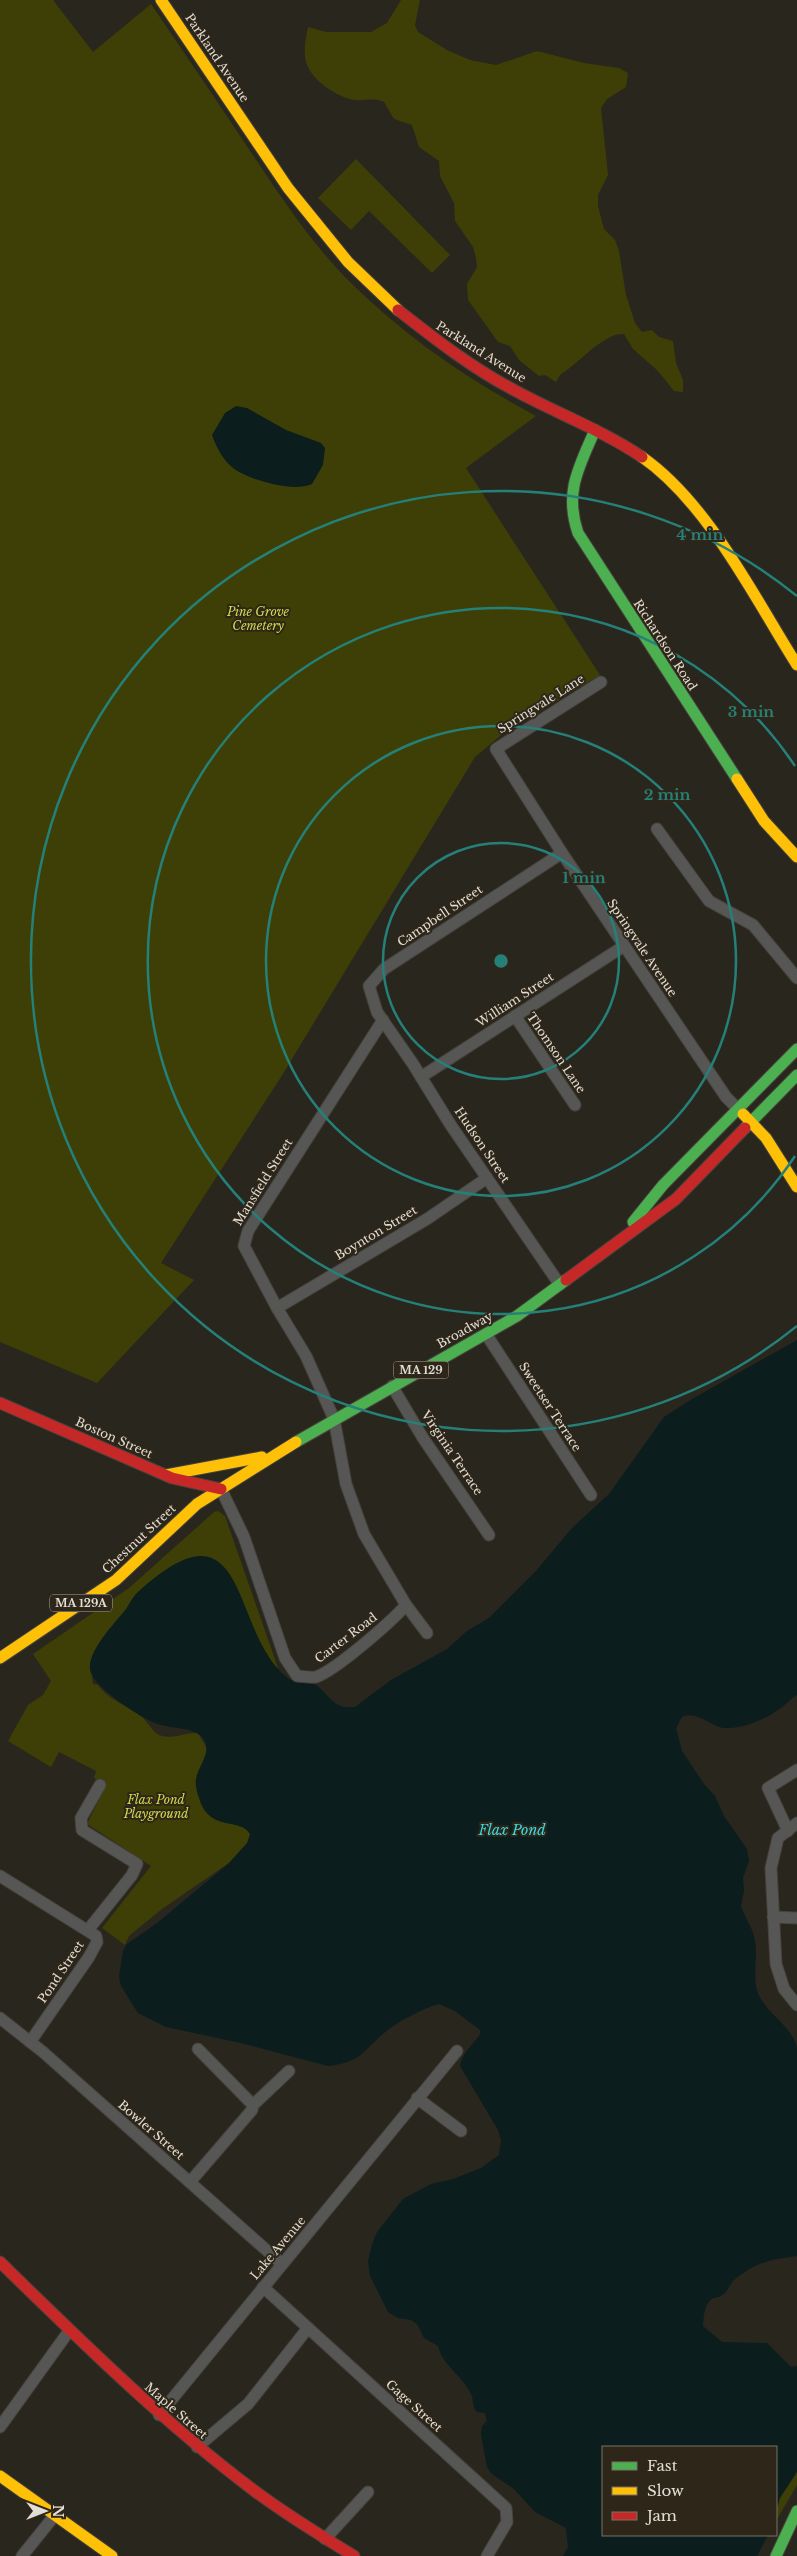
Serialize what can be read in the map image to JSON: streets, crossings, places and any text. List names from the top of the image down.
{
  "streets": {
    "main road": [
      "Parkland Avenue",
      "Richardson Road",
      "Broadway",
      "MA 129",
      "Boston Street",
      "Chestnut Street",
      "MA 129A",
      "Maple Street"
    ],
    "street": [
      "Springvale Lane",
      "Campbell Street",
      "Springvale Avenue",
      "William Street",
      "Thomson Lane",
      "Hudson Street",
      "Mansfield Street",
      "Boynton Street",
      "Sweetser Terrace",
      "Virginia Terrace",
      "Carter Road",
      "Pond Street",
      "Bowler Street",
      "Lake Avenue",
      "Gage Street"
    ]
  },
  "crossings": [
    ["Parkland Avenue", "Richardson Road"],
    ["Springvale Lane", "Springvale Avenue"],
    ["Campbell Street", "Springvale Avenue"],
    ["Campbell Street", "Hudson Street"],
    ["Campbell Street", "Mansfield Street"],
    ["Springvale Avenue", "William Street"],
    ["Springvale Avenue", "Broadway"],
    ["William Street", "Thomson Lane"],
    ["William Street", "Hudson Street"],
    ["Hudson Street", "Mansfield Street"],
    ["Hudson Street", "Boynton Street"],
    ["Hudson Street", "Broadway"],
    ["Mansfield Street", "Boynton Street"],
    ["Mansfield Street", "Broadway"],
    ["Broadway", "MA 129"],
    ["Broadway", "Sweetser Terrace"],
    ["Broadway", "Boston Street"],
    ["Broadway", "Virginia Terrace"],
    ["Broadway", "Chestnut Street"],
    ["Broadway", "Carter Road"],
    ["MA 129", "Boston Street"],
    ["Boston Street", "Chestnut Street"],
    ["Boston Street", "Carter Road"],
    ["Chestnut Street", "Carter Road"],
    ["Pond Street", "Bowler Street"],
    ["Bowler Street", "Lake Avenue"],
    ["Lake Avenue", "Gage Street"],
    ["Lake Avenue", "Maple Street"]
  ],
  "water": ["Flax Pond"],
  "parks": ["Pine Grove Cemetery", "Flax Pond Playground"],
  "legend": ["Fast", "Slow", "Jam"],
  "north": "right",
  "rings": [
    "4 min",
    "3 min",
    "2 min",
    "1 min"
  ]
}
